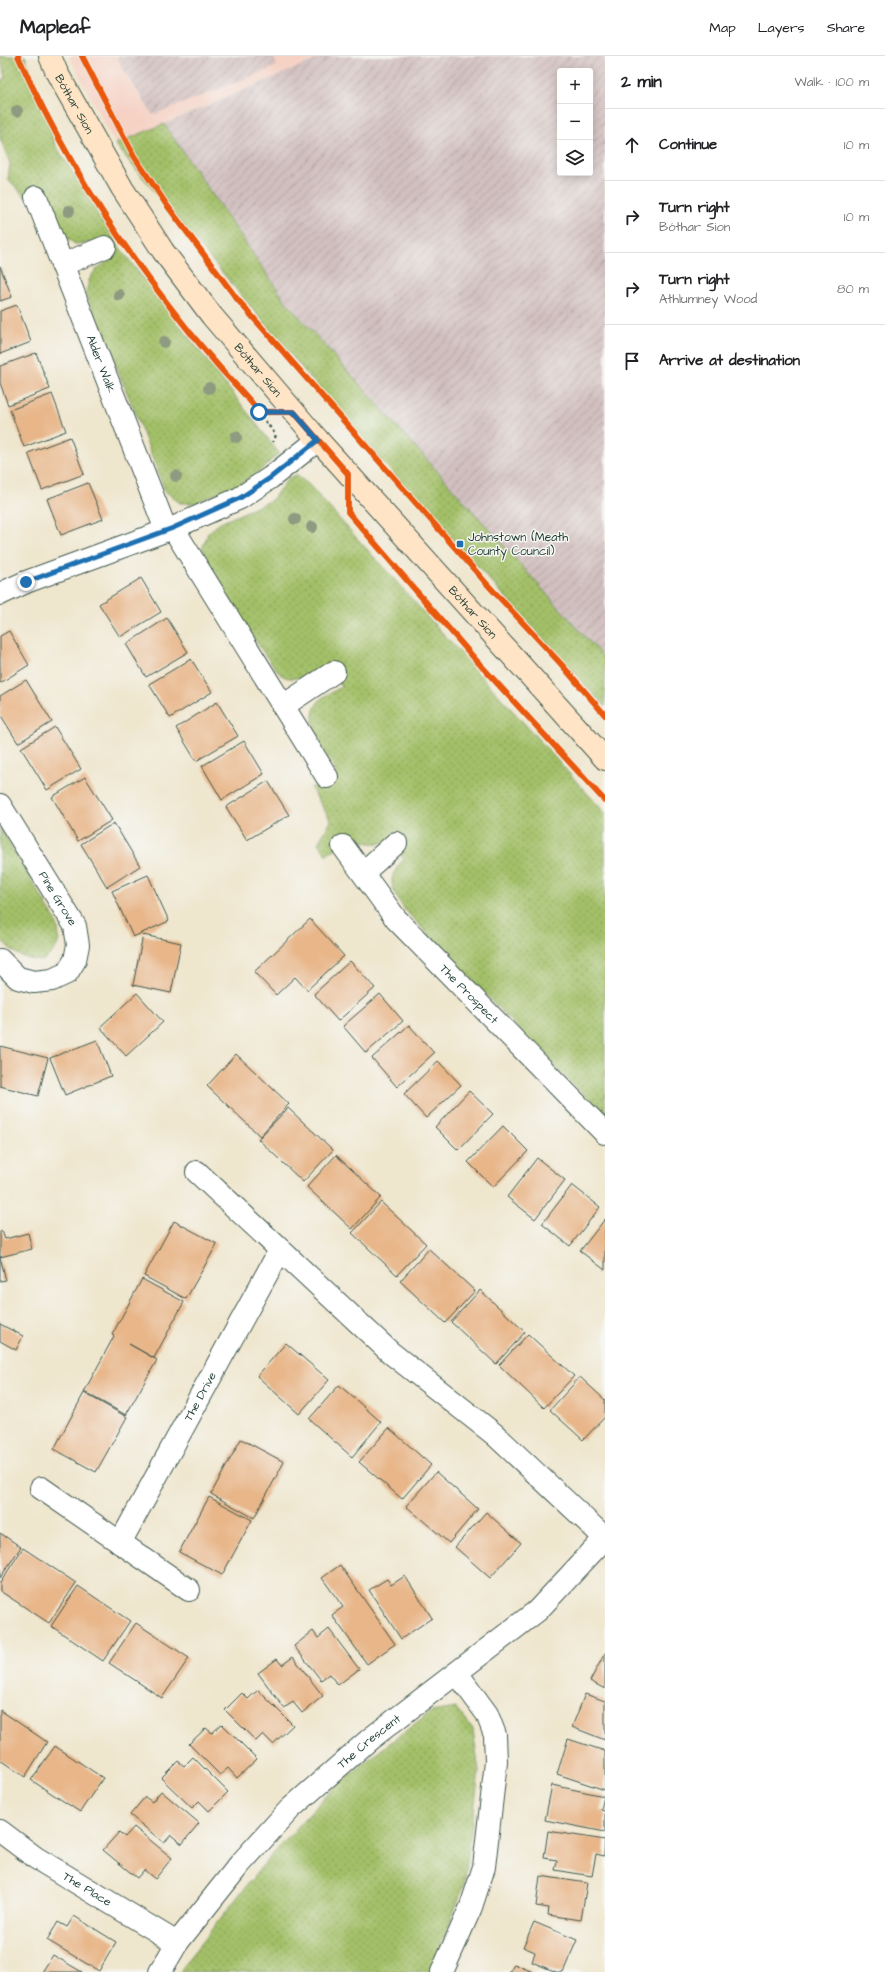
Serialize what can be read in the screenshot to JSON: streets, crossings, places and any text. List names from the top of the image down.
{
  "streets": {
    "street": [
      "Bóthar Sion",
      "Alder Walk",
      "Pine Grove",
      "The Prospect",
      "The Drive",
      "The Crescent",
      "The Place"
    ]
  },
  "crossings": [
    ["The Crescent", "The Place"]
  ],
  "places": {
    "transit": ["Johnstown (Meath County Council)"]
  },
  "page": {
    "header": "Mapleaf",
    "nav": ["Map", "Layers", "Share"],
    "heading": ["2 min", "Walk · 100 m"],
    "map_buttons": ["+", "−"],
    "list": [
      ["Continue", "10 m"],
      ["Turn right", "Bóthar Sion", "10 m"],
      ["Turn right", "Athlumney Wood", "80 m"],
      "Arrive at destination"
    ]
  }
}
